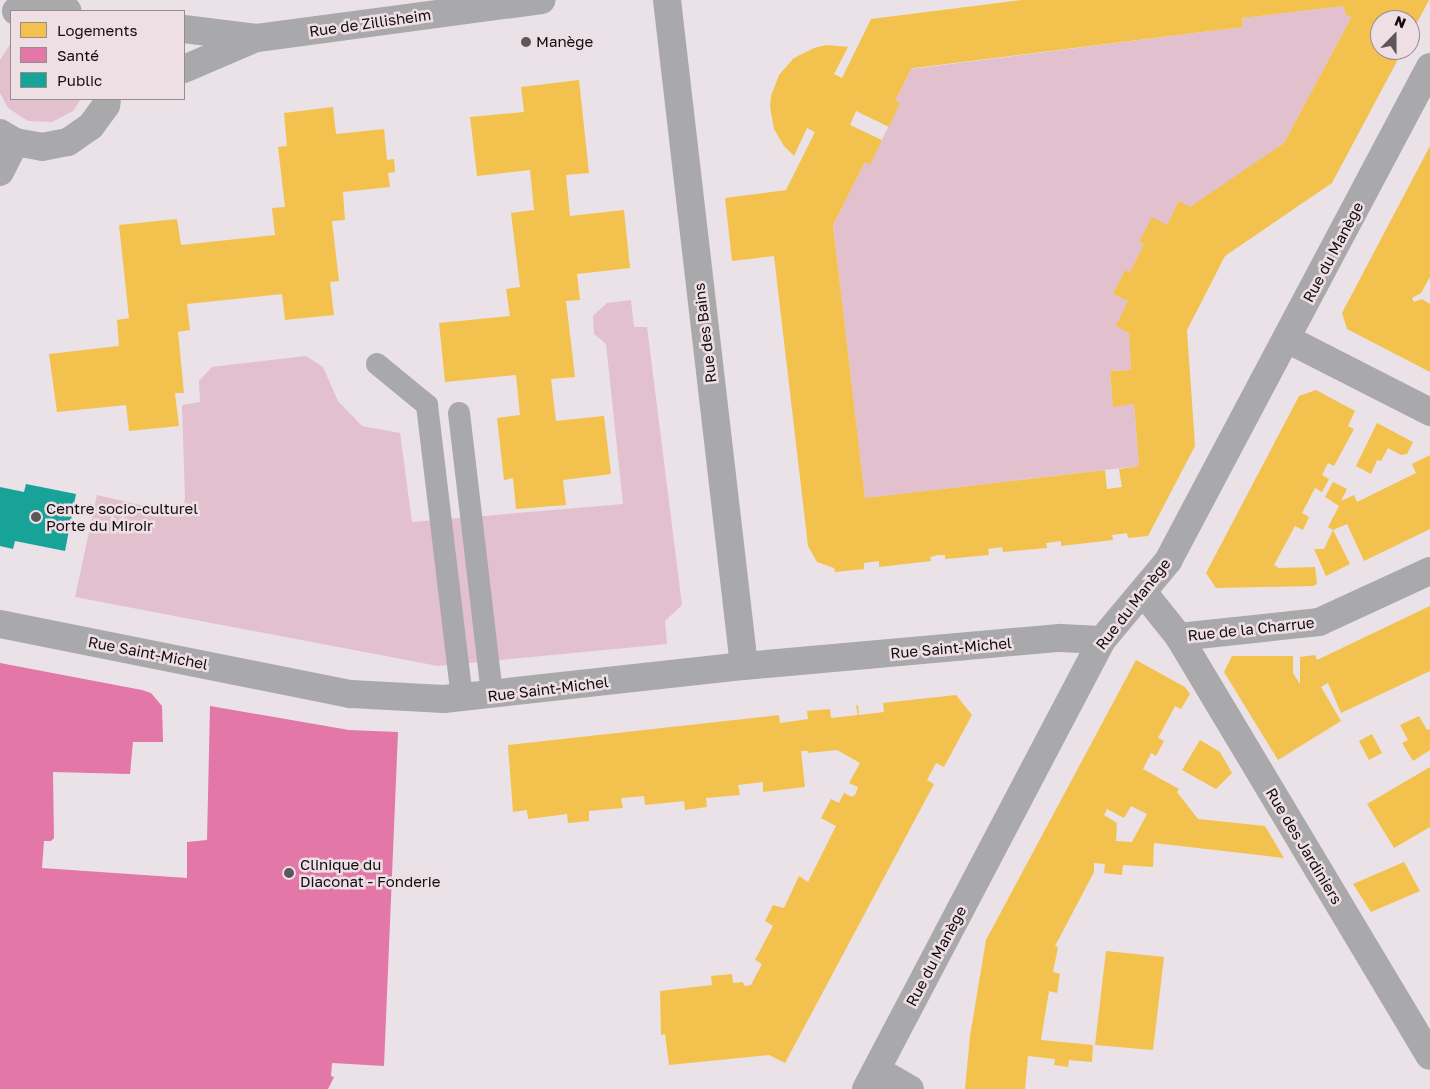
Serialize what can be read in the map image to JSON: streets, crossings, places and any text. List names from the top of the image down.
{
  "streets": {
    "street": [
      "Rue de Zillisheim",
      "Rue du Manège",
      "Rue des Bains",
      "Rue de la Charrue",
      "Rue Saint-Michel",
      "Rue des Jardiniers"
    ]
  },
  "crossings": [
    ["Rue du Manège", "Rue de la Charrue"],
    ["Rue du Manège", "Rue Saint-Michel"],
    ["Rue des Bains", "Rue Saint-Michel"],
    ["Rue de la Charrue", "Rue des Jardiniers"]
  ],
  "places": ["Manège", "Centre socio-culturel Porte du Miroir", "Clinique du Diaconat - Fonderie"],
  "legend": ["Logements", "Santé", "Public"],
  "north": "top"
}
